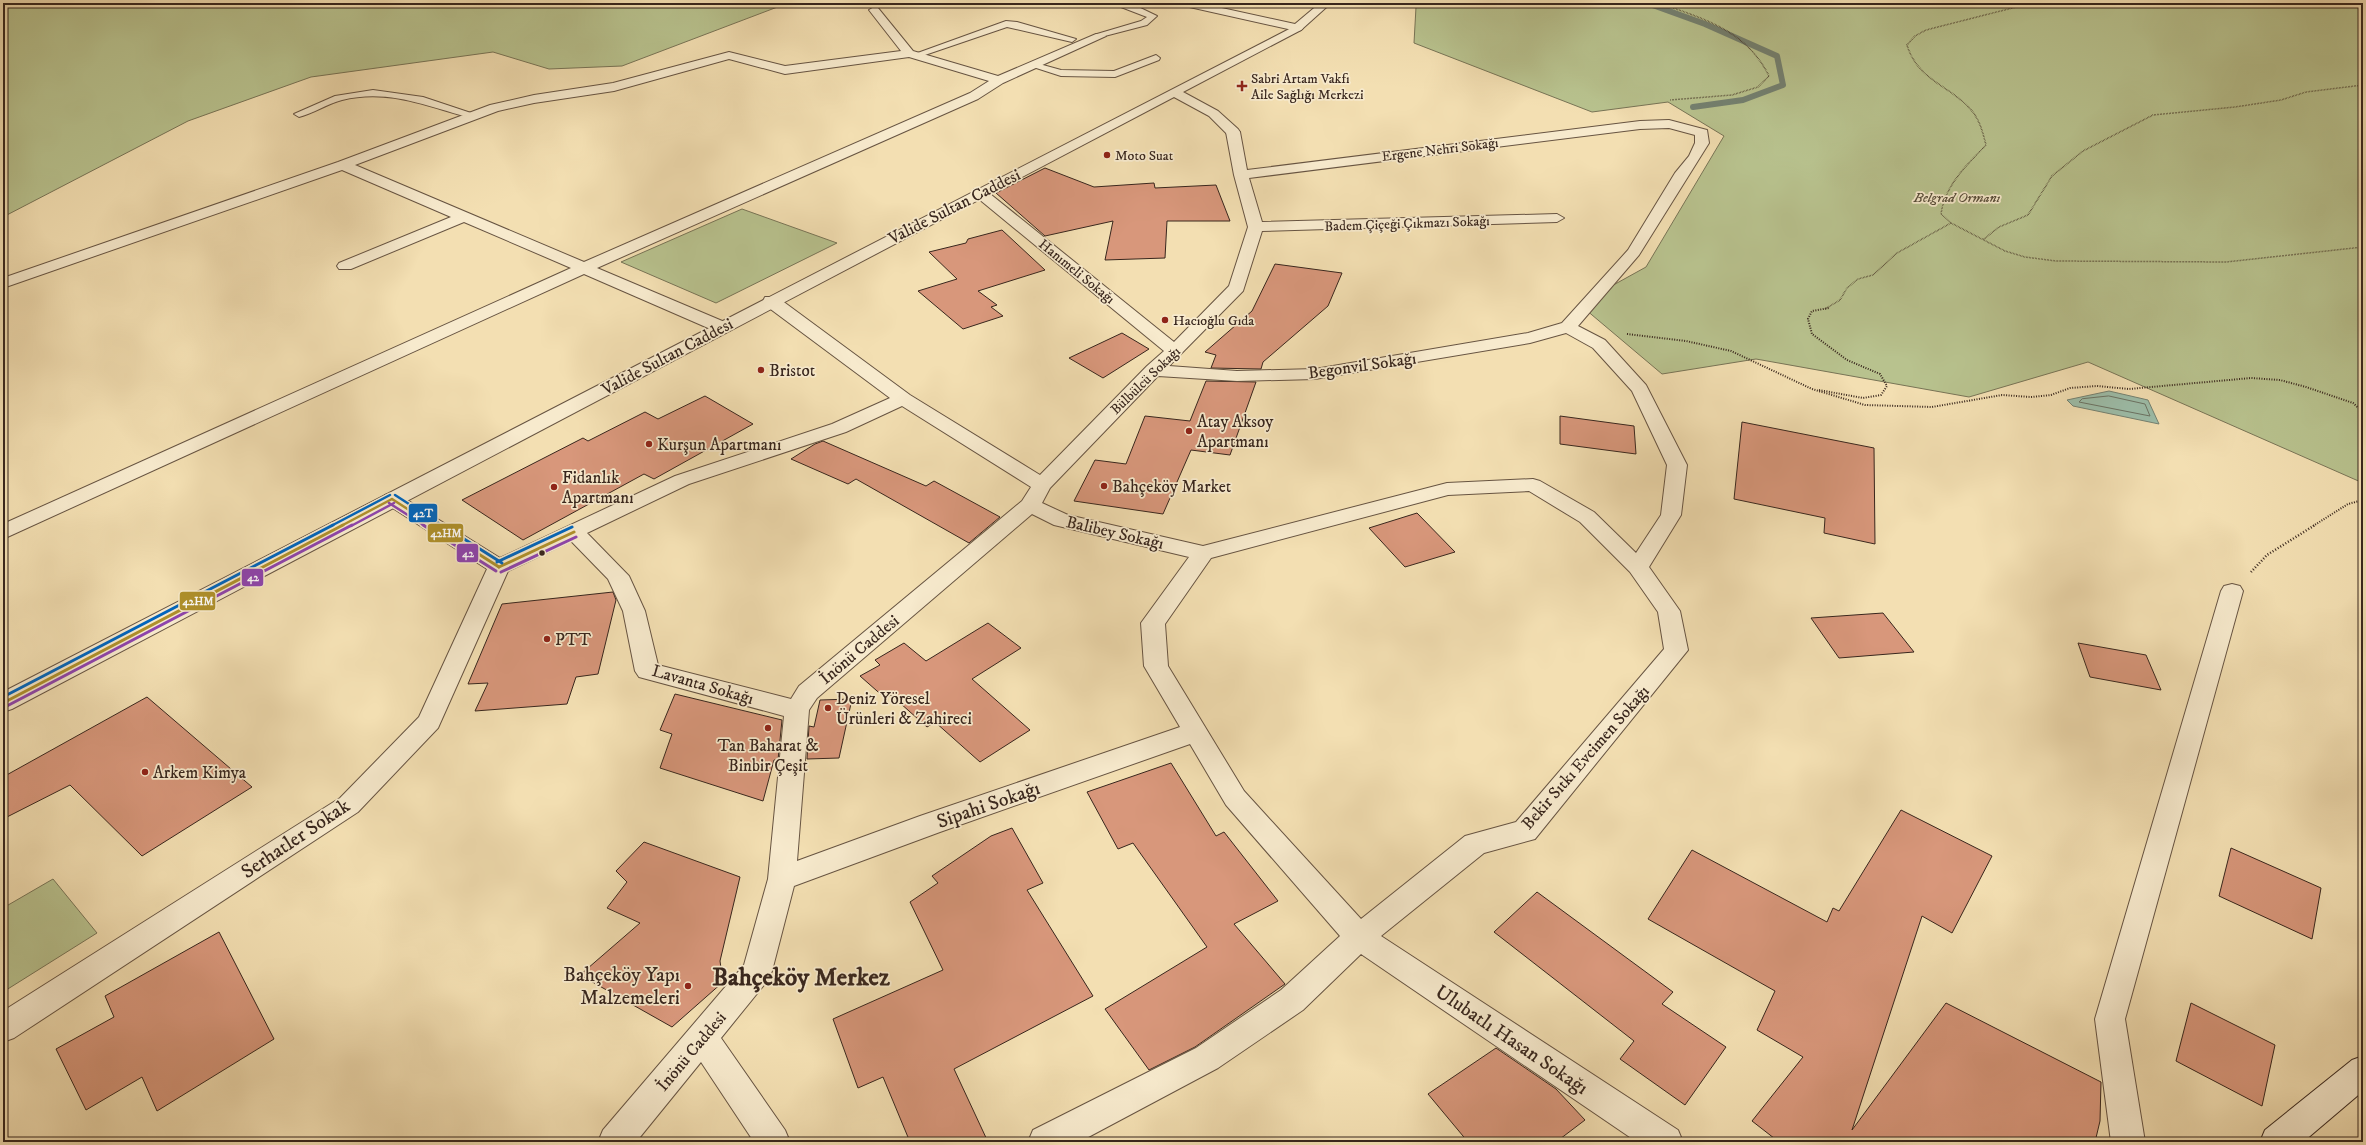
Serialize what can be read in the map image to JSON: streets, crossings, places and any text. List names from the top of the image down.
{
  "streets": {
    "street": [
      "Ergene Nehri Sokağı",
      "Valide Sultan Caddesi",
      "Badem Çiçeği Çıkmazı Sokağı",
      "Hanımeli Sokağı",
      "Begonvil Sokağı",
      "Bülbülcü Sokağı",
      "Balibey Sokağı",
      "İnönü Caddesi",
      "Lavanta Sokağı",
      "Bekir Sıtkı Evcimen Sokağı",
      "Sipahi Sokağı",
      "Serhatler Sokak",
      "Ulubatlı Hasan Sokağı"
    ]
  },
  "crossings": [
    ["Ergene Nehri Sokağı", "Begonvil Sokağı"],
    ["Valide Sultan Caddesi", "Hanımeli Sokağı"],
    ["Badem Çiçeği Çıkmazı Sokağı", "Bülbülcü Sokağı"],
    ["Hanımeli Sokağı", "Bülbülcü Sokağı"],
    ["Begonvil Sokağı", "Bülbülcü Sokağı"],
    ["Bülbülcü Sokağı", "Balibey Sokağı"],
    ["Bülbülcü Sokağı", "İnönü Caddesi"],
    ["Balibey Sokağı", "İnönü Caddesi"],
    ["Balibey Sokağı", "Ulubatlı Hasan Sokağı"],
    ["İnönü Caddesi", "Lavanta Sokağı"],
    ["İnönü Caddesi", "Sipahi Sokağı"],
    ["Bekir Sıtkı Evcimen Sokağı", "Ulubatlı Hasan Sokağı"],
    ["Sipahi Sokağı", "Ulubatlı Hasan Sokağı"]
  ],
  "districts": ["Bahçeköy Merkez"],
  "parks": ["Belgrad Ormanı"],
  "places": {
    "health": ["Sabri Artam Vakfı Aile Sağlığı Merkezi"],
    "other": [
      "Moto Suat",
      "Hacıoğlu Gıda",
      "Bristot",
      "Atay Aksoy Apartmanı",
      "Kurşun Apartmanı",
      "Bahçeköy Market",
      "Fidanlık Apartmanı",
      "PTT",
      "Deniz Yöresel Ürünleri & Zahireci",
      "Tan Baharat & Binbir Çeşit",
      "Arkem Kimya",
      "Bahçeköy Yapı Malzemeleri"
    ]
  },
  "lines": ["transit line 42T", "transit line 42HM", "transit line 42"]
}
